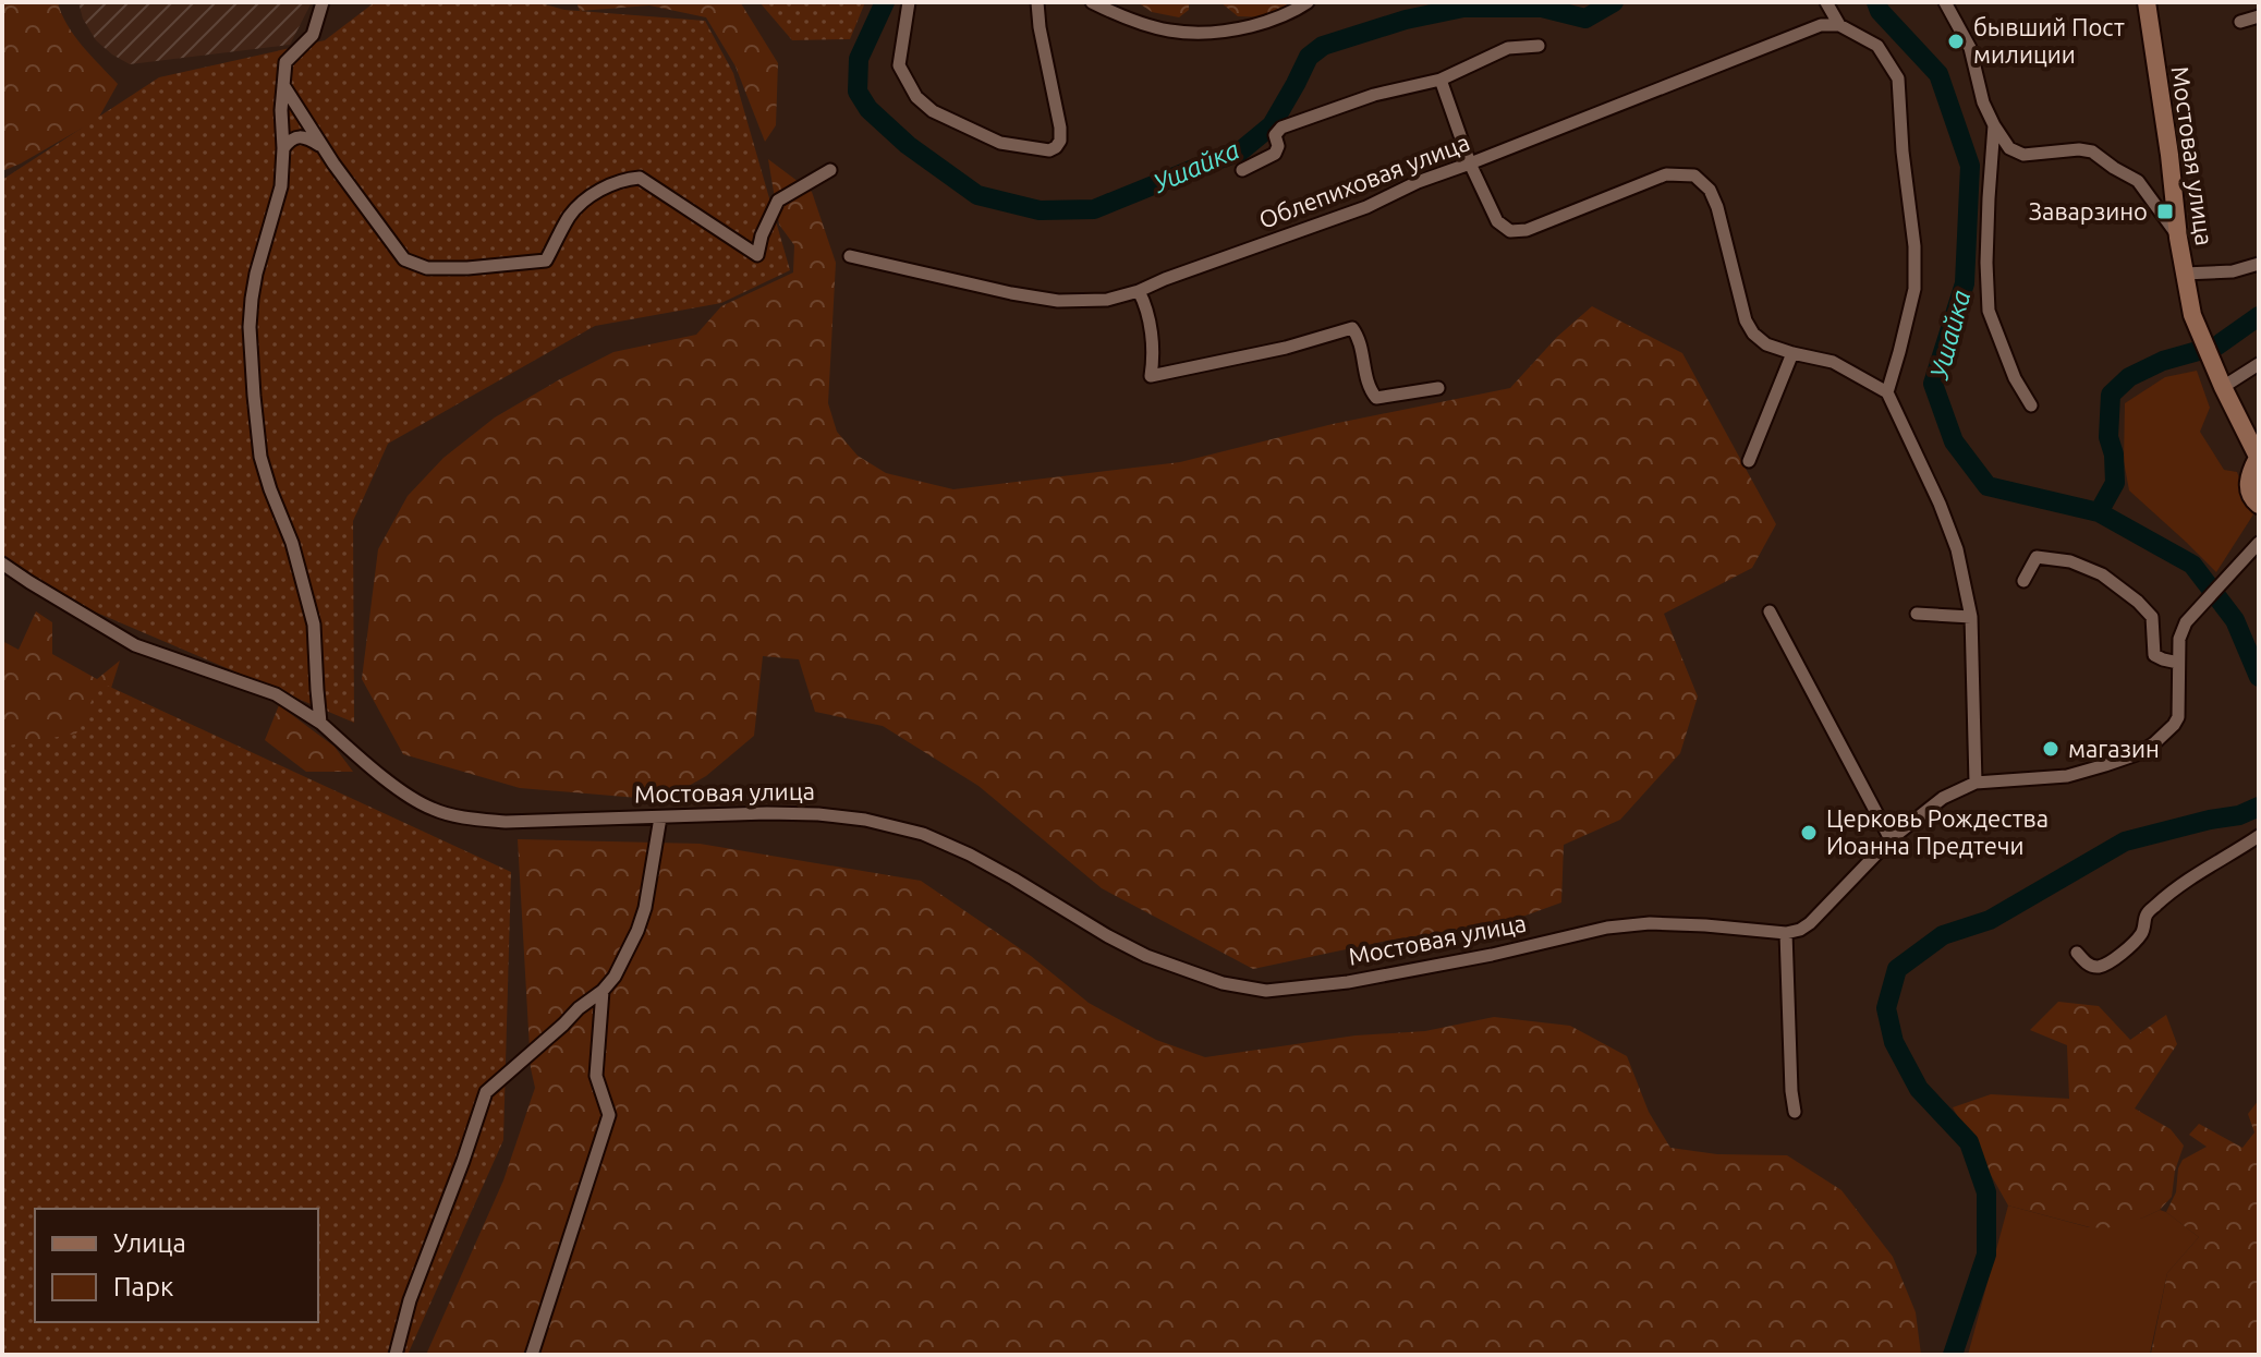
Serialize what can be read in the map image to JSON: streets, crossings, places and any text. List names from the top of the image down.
{
  "streets": {
    "street": ["Мостовая улица", "Облепиховая улица"]
  },
  "water": ["Ушайка"],
  "places": {
    "other": ["бывший Пост милиции", "магазин", "Церковь Рождества Иоанна Предтечи"],
    "transit": ["Заварзино"]
  },
  "legend": ["Улица", "Парк"]
}
